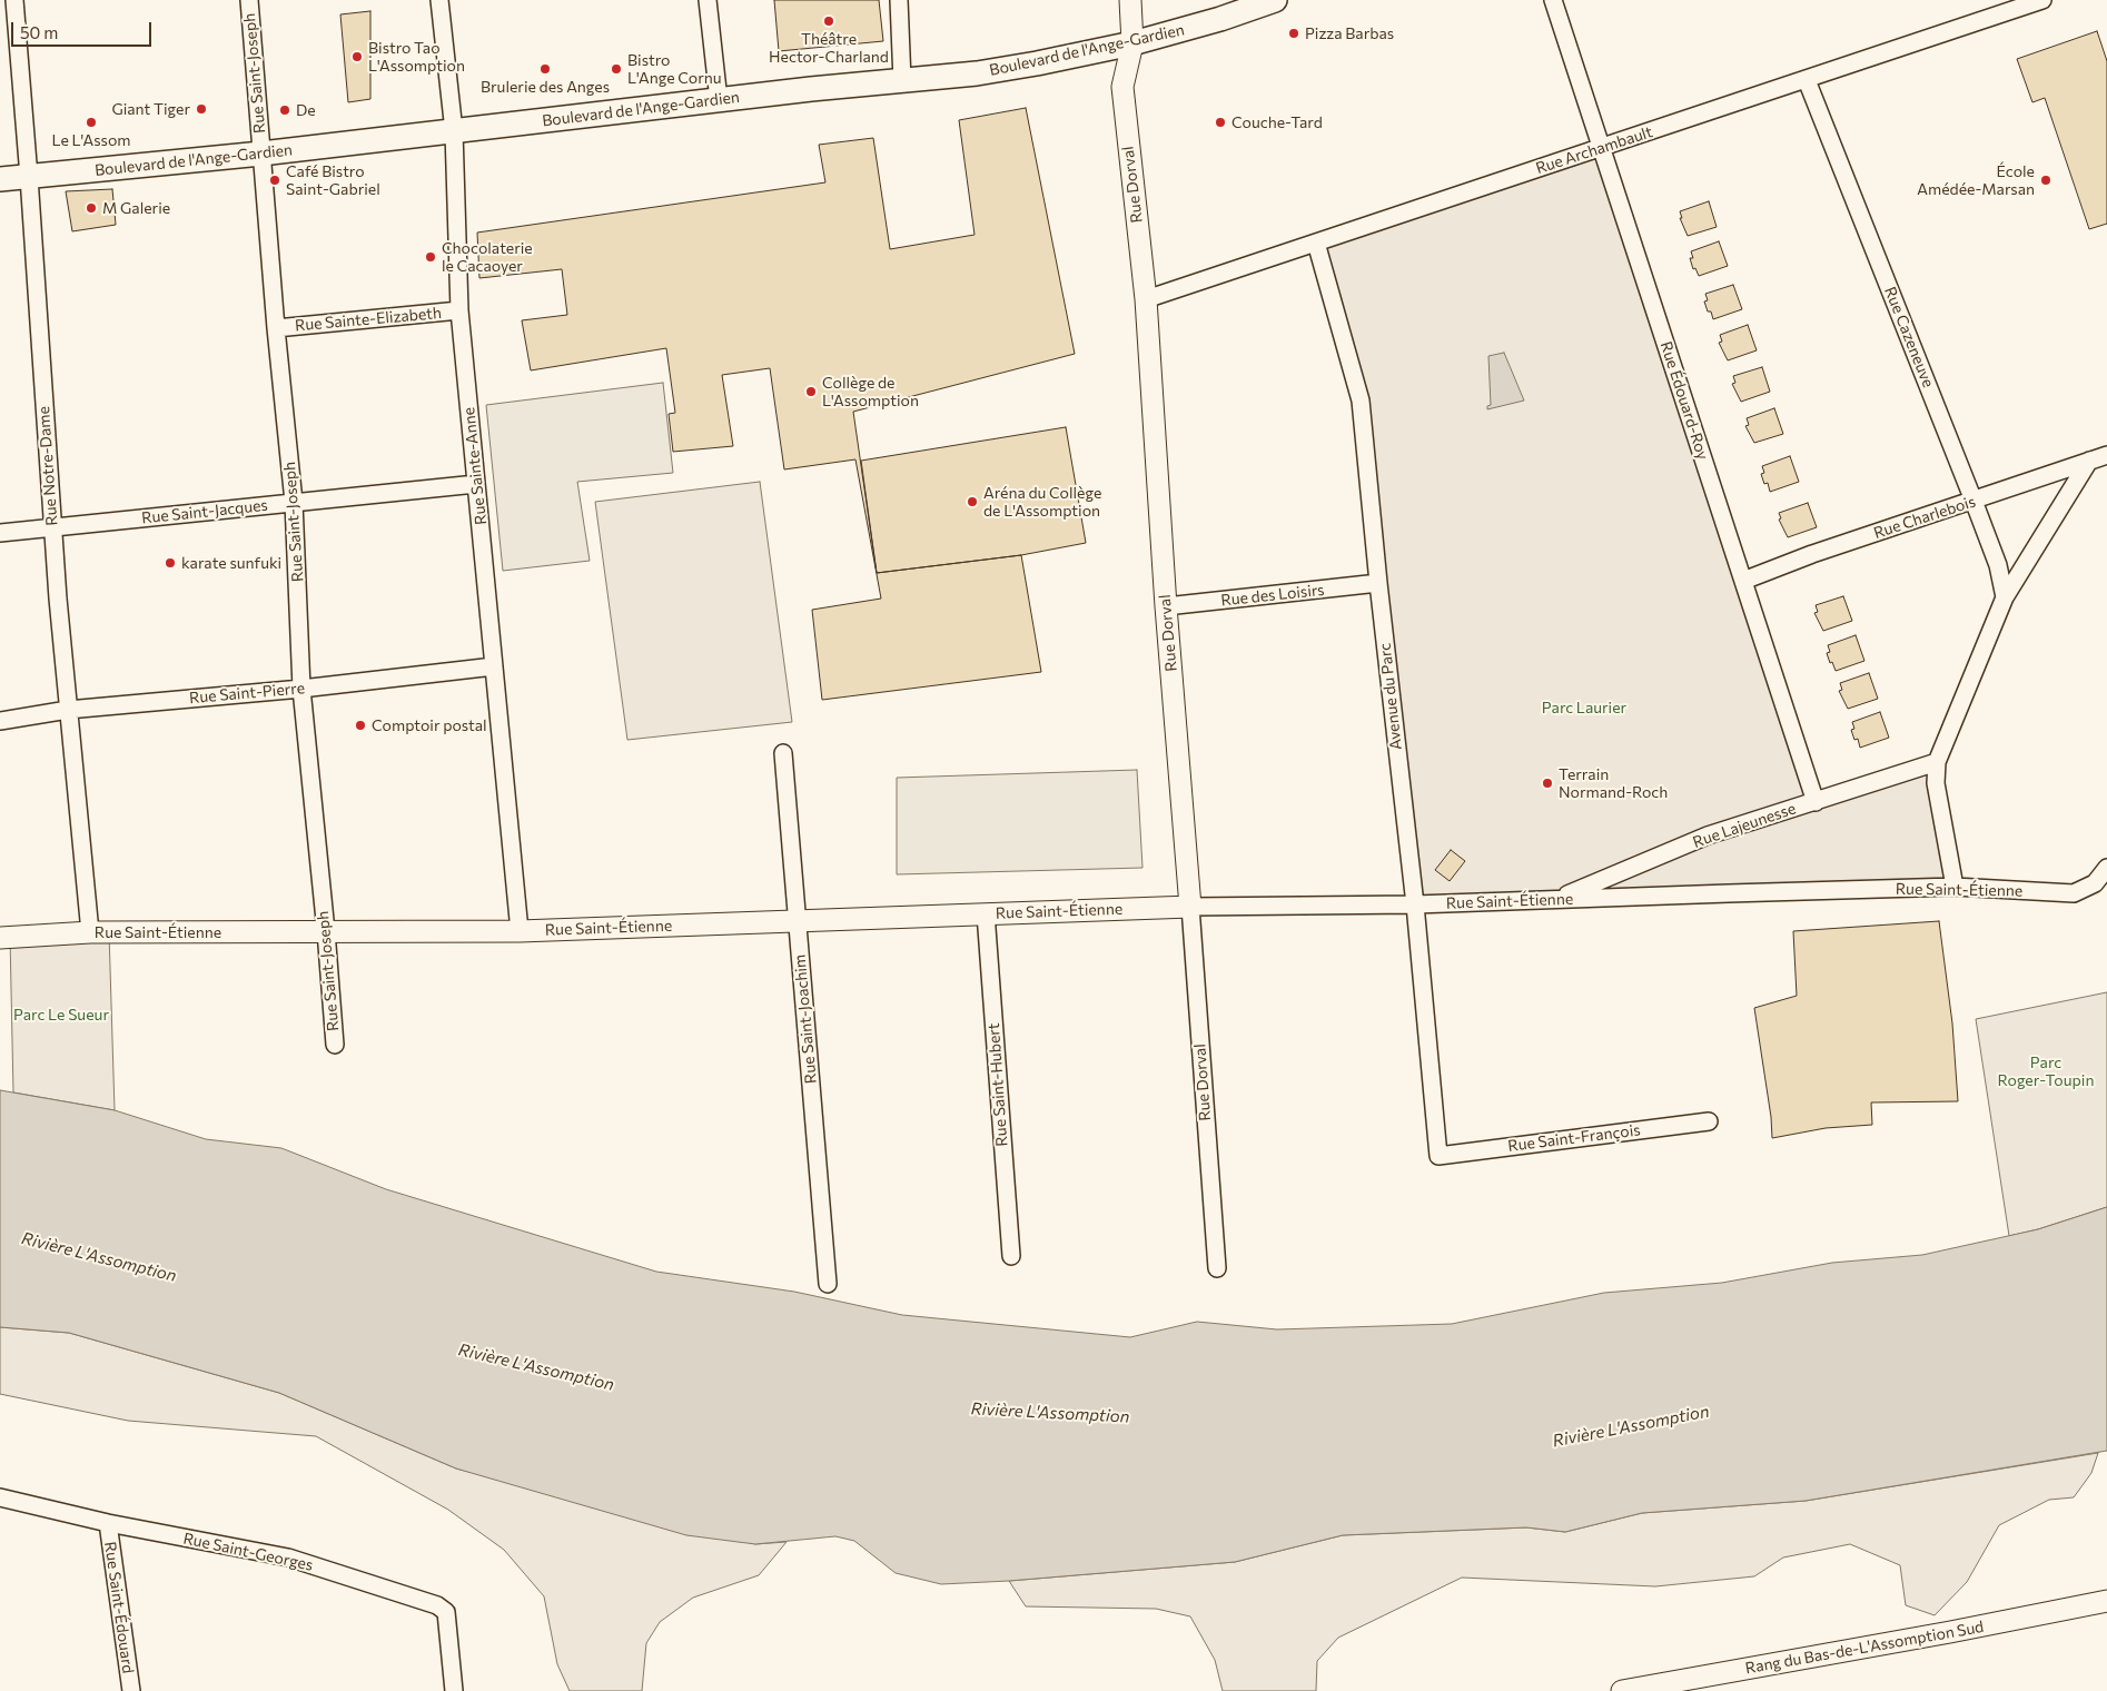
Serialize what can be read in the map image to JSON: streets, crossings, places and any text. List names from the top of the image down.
{
  "streets": {
    "main road": ["Boulevard de l'Ange-Gardien"],
    "street": [
      "Rue Saint-Joseph",
      "Rue Archambault",
      "Rue Dorval",
      "Rue Sainte-Elizabeth",
      "Rue Cazeneuve",
      "Rue Édouard-Roy",
      "Rue Notre-Dame",
      "Rue Sainte-Anne",
      "Rue Saint-Jacques",
      "Rue Charlebois",
      "Rue des Loisirs",
      "Rue Saint-Pierre",
      "Avenue du Parc",
      "Rue Lajeunesse",
      "Rue Saint-Étienne",
      "Rue Saint-Joachim",
      "Rue Saint-Hubert",
      "Rue Saint-François",
      "Rue Saint-Georges",
      "Rue Saint-Édouard",
      "Rang du Bas-de-L'Assomption Sud"
    ]
  },
  "crossings": [
    ["Boulevard de l'Ange-Gardien", "Rue Saint-Joseph"],
    ["Boulevard de l'Ange-Gardien", "Rue Dorval"],
    ["Boulevard de l'Ange-Gardien", "Rue Notre-Dame"],
    ["Boulevard de l'Ange-Gardien", "Rue Sainte-Anne"],
    ["Rue Saint-Joseph", "Rue Sainte-Elizabeth"],
    ["Rue Saint-Joseph", "Rue Saint-Jacques"],
    ["Rue Saint-Joseph", "Rue Saint-Pierre"],
    ["Rue Saint-Joseph", "Rue Saint-Étienne"],
    ["Rue Archambault", "Rue Dorval"],
    ["Rue Archambault", "Rue Cazeneuve"],
    ["Rue Archambault", "Rue Édouard-Roy"],
    ["Rue Archambault", "Avenue du Parc"],
    ["Rue Dorval", "Rue des Loisirs"],
    ["Rue Dorval", "Rue Saint-Étienne"],
    ["Rue Sainte-Elizabeth", "Rue Sainte-Anne"],
    ["Rue Cazeneuve", "Rue Charlebois"],
    ["Rue Édouard-Roy", "Rue Charlebois"],
    ["Rue Édouard-Roy", "Rue Lajeunesse"],
    ["Rue Notre-Dame", "Rue Saint-Jacques"],
    ["Rue Notre-Dame", "Rue Saint-Pierre"],
    ["Rue Notre-Dame", "Rue Saint-Étienne"],
    ["Rue Sainte-Anne", "Rue Saint-Jacques"],
    ["Rue Sainte-Anne", "Rue Saint-Pierre"],
    ["Rue Sainte-Anne", "Rue Saint-Étienne"],
    ["Rue des Loisirs", "Avenue du Parc"],
    ["Avenue du Parc", "Rue Saint-Étienne"],
    ["Avenue du Parc", "Rue Saint-François"],
    ["Rue Lajeunesse", "Rue Saint-Étienne"],
    ["Rue Saint-Étienne", "Rue Saint-Joachim"],
    ["Rue Saint-Étienne", "Rue Saint-Hubert"],
    ["Rue Saint-Georges", "Rue Saint-Édouard"]
  ],
  "water": ["Rivière L'Assomption"],
  "parks": ["Parc Laurier", "Parc Le Sueur", "Parc Roger-Toupin"],
  "places": [
    "Théâtre Hector-Charland",
    "Pizza Barbas",
    "Bistro Tao L'Assomption",
    "Brulerie des Anges",
    "Bistro L'Ange Cornu",
    "Giant Tiger",
    "De",
    "Le L'Assom",
    "Couche-Tard",
    "Café Bistro Saint-Gabriel",
    "École Amédée-Marsan",
    "M Galerie",
    "Chocolaterie le Cacaoyer",
    "Collège de L'Assomption",
    "Aréna du Collège de L'Assomption",
    "karate sunfuki",
    "Comptoir postal",
    "Terrain Normand-Roch"
  ],
  "scale_bar": "50 m"
}
